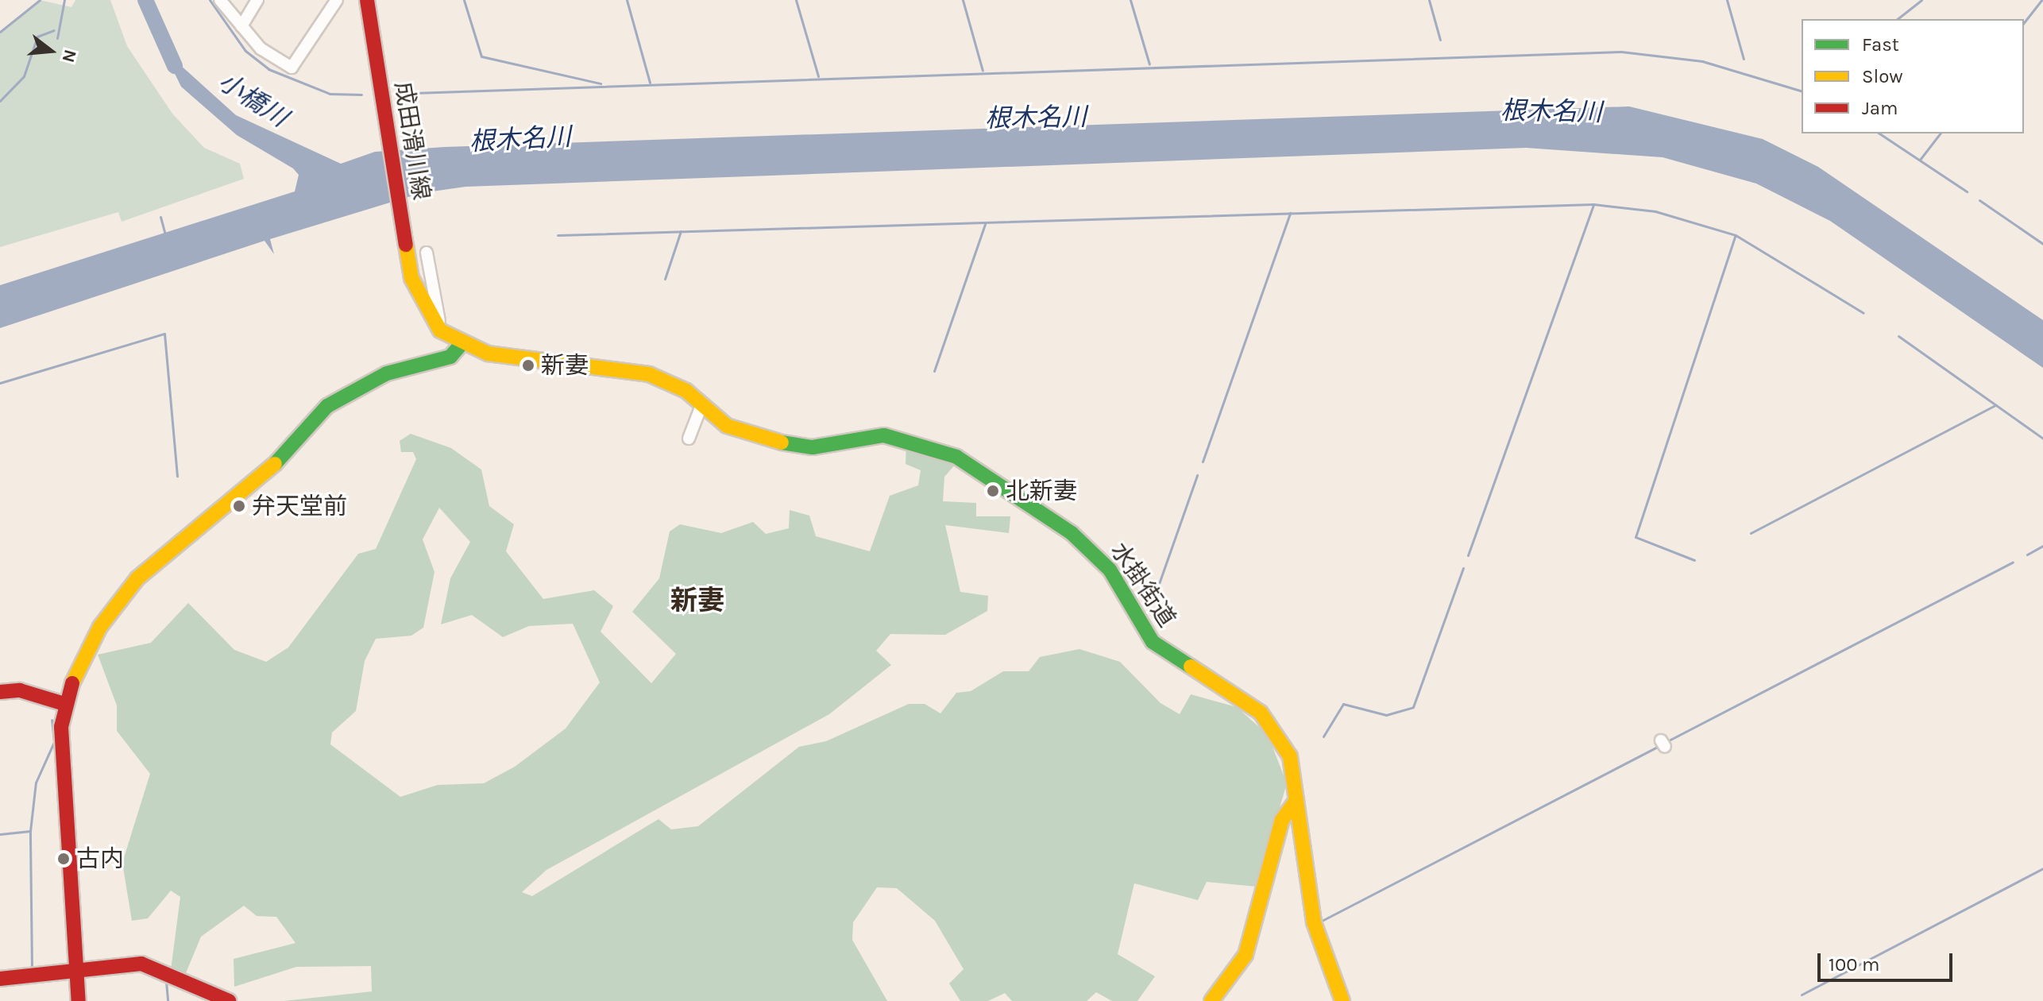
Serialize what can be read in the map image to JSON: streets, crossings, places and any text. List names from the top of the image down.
{
  "streets": {
    "main road": ["成田滑川線", "水掛街道"]
  },
  "crossings": [
    ["成田滑川線", "水掛街道"]
  ],
  "districts": ["新妻"],
  "water": ["小橋川", "根木名川"],
  "places": [
    "新妻",
    "北新妻",
    "弁天堂前",
    "古内"
  ],
  "legend": ["Fast", "Slow", "Jam"],
  "scale_bar": "100 m",
  "north": "right"
}
